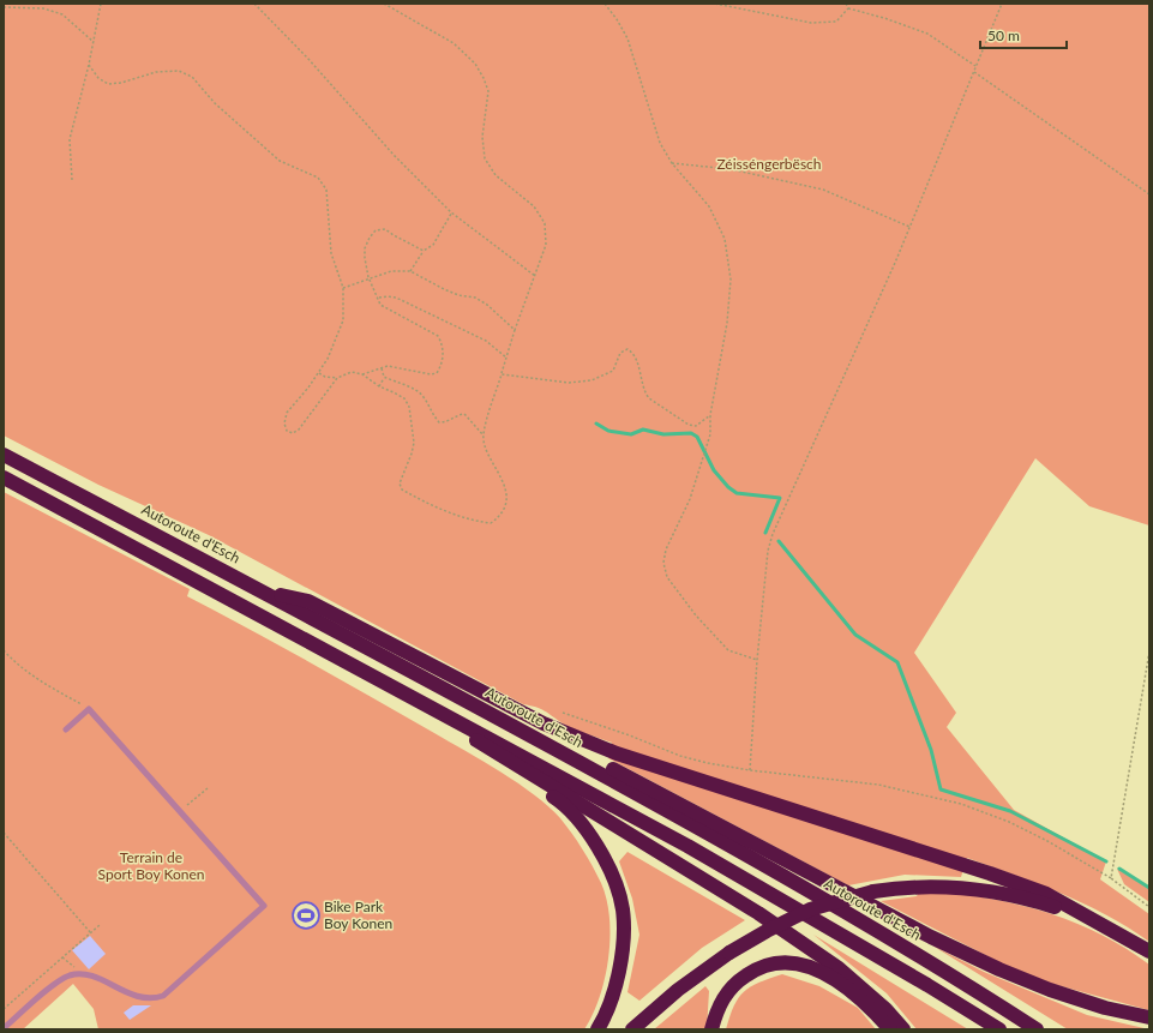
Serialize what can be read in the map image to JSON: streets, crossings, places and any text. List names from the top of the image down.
{
  "streets": {
    "highway": ["Autoroute d'Esch"]
  },
  "parks": ["Zéisséngerbësch", "Terrain de Sport Boy Konen"],
  "places": {
    "sports": ["Bike Park Boy Konen"]
  },
  "scale_bar": "50 m"
}
